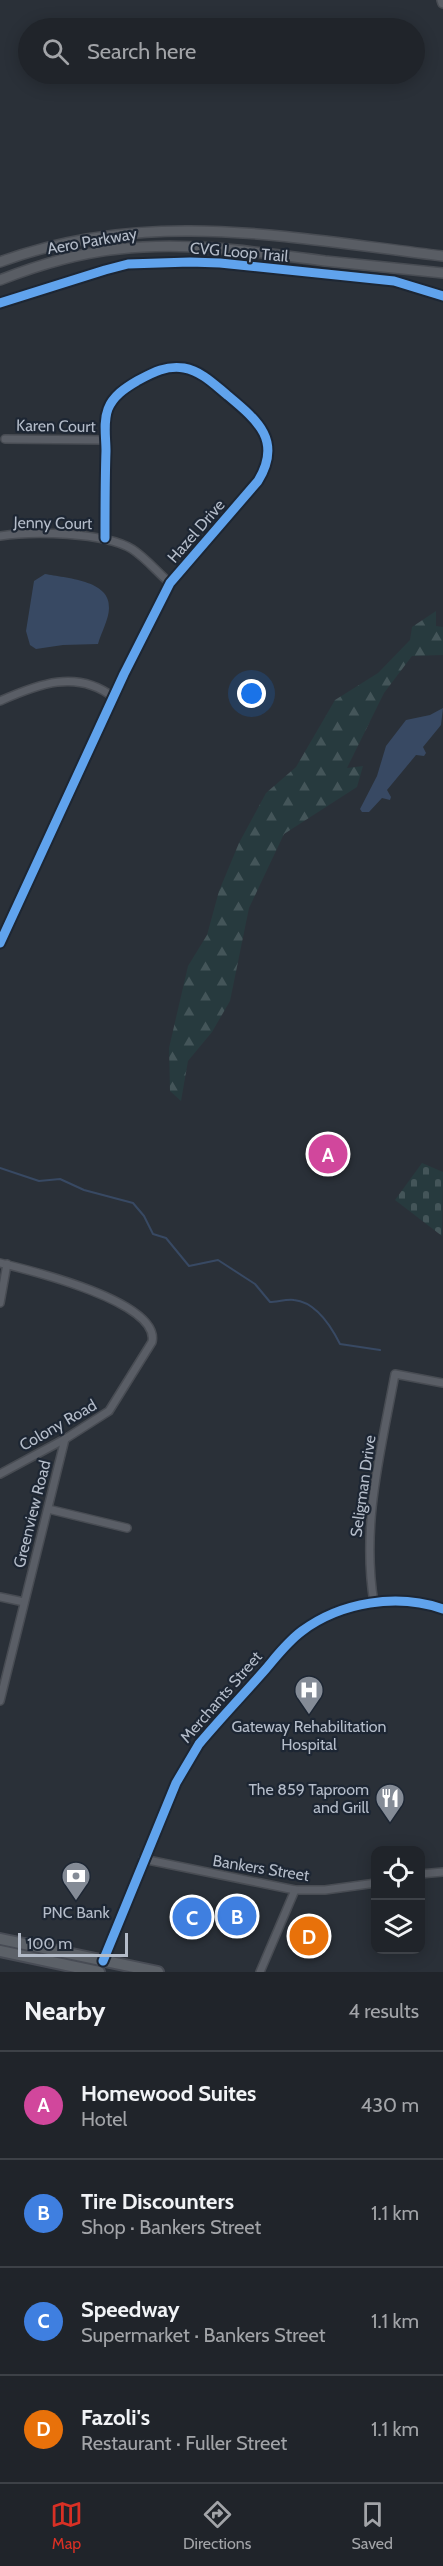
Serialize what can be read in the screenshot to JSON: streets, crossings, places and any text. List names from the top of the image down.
{
  "streets": {
    "main road": ["Aero Parkway"],
    "street": [
      "Karen Court",
      "Jenny Court",
      "Hazel Drive",
      "Colony Road",
      "Seligman Drive",
      "Greenview Road",
      "Merchants Street",
      "Bankers Street"
    ],
    "cycle path": ["CVG Loop Trail"]
  },
  "crossings": [
    ["Karen Court", "Jenny Court"],
    ["Karen Court", "Hazel Drive"],
    ["Jenny Court", "Hazel Drive"],
    ["Colony Road", "Greenview Road"],
    ["Seligman Drive", "Merchants Street"],
    ["Merchants Street", "Bankers Street"]
  ],
  "places": {
    "hospital": ["Gateway Rehabilitation Hospital"],
    "restaurant": ["The 859 Taproom and Grill"],
    "bank": ["PNC Bank"]
  },
  "scale_bar": "100 m",
  "page": {
    "search": "Search here",
    "pins": [
      "A",
      "B",
      "C",
      "D"
    ],
    "scale": "100 m",
    "heading": ["Nearby", "4 results"],
    "list": [
      {
        "mark": "A",
        "name": "Homewood Suites",
        "note": "Hotel",
        "value": "430 m"
      },
      {
        "mark": "B",
        "name": "Tire Discounters",
        "note": "Shop · Bankers Street",
        "value": "1.1 km"
      },
      {
        "mark": "C",
        "name": "Speedway",
        "note": "Supermarket · Bankers Street",
        "value": "1.1 km"
      },
      {
        "mark": "D",
        "name": "Fazoli's",
        "note": "Restaurant · Fuller Street",
        "value": "1.1 km"
      }
    ],
    "nav": ["Map", "Directions", "Saved"]
  }
}
